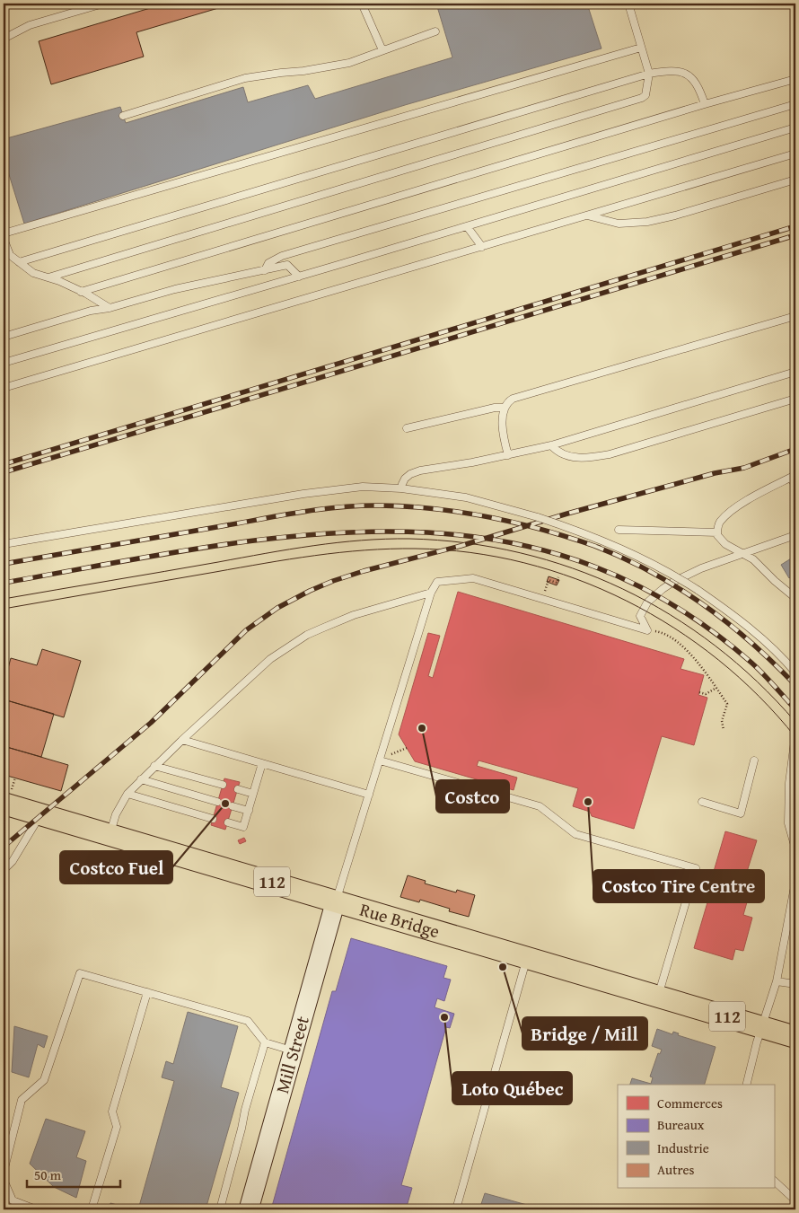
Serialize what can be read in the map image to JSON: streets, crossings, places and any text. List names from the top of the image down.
{
  "streets": {
    "main road": ["112", "Rue Bridge"],
    "street": ["Mill Street"]
  },
  "crossings": [
    ["Rue Bridge", "Mill Street"]
  ],
  "places": [
    "Costco",
    "Costco Tire Centre",
    "Costco Fuel",
    "Bridge / Mill",
    "Loto Québec"
  ],
  "legend": [
    "Commerces",
    "Bureaux",
    "Industrie",
    "Autres"
  ],
  "scale_bar": "50 m"
}
